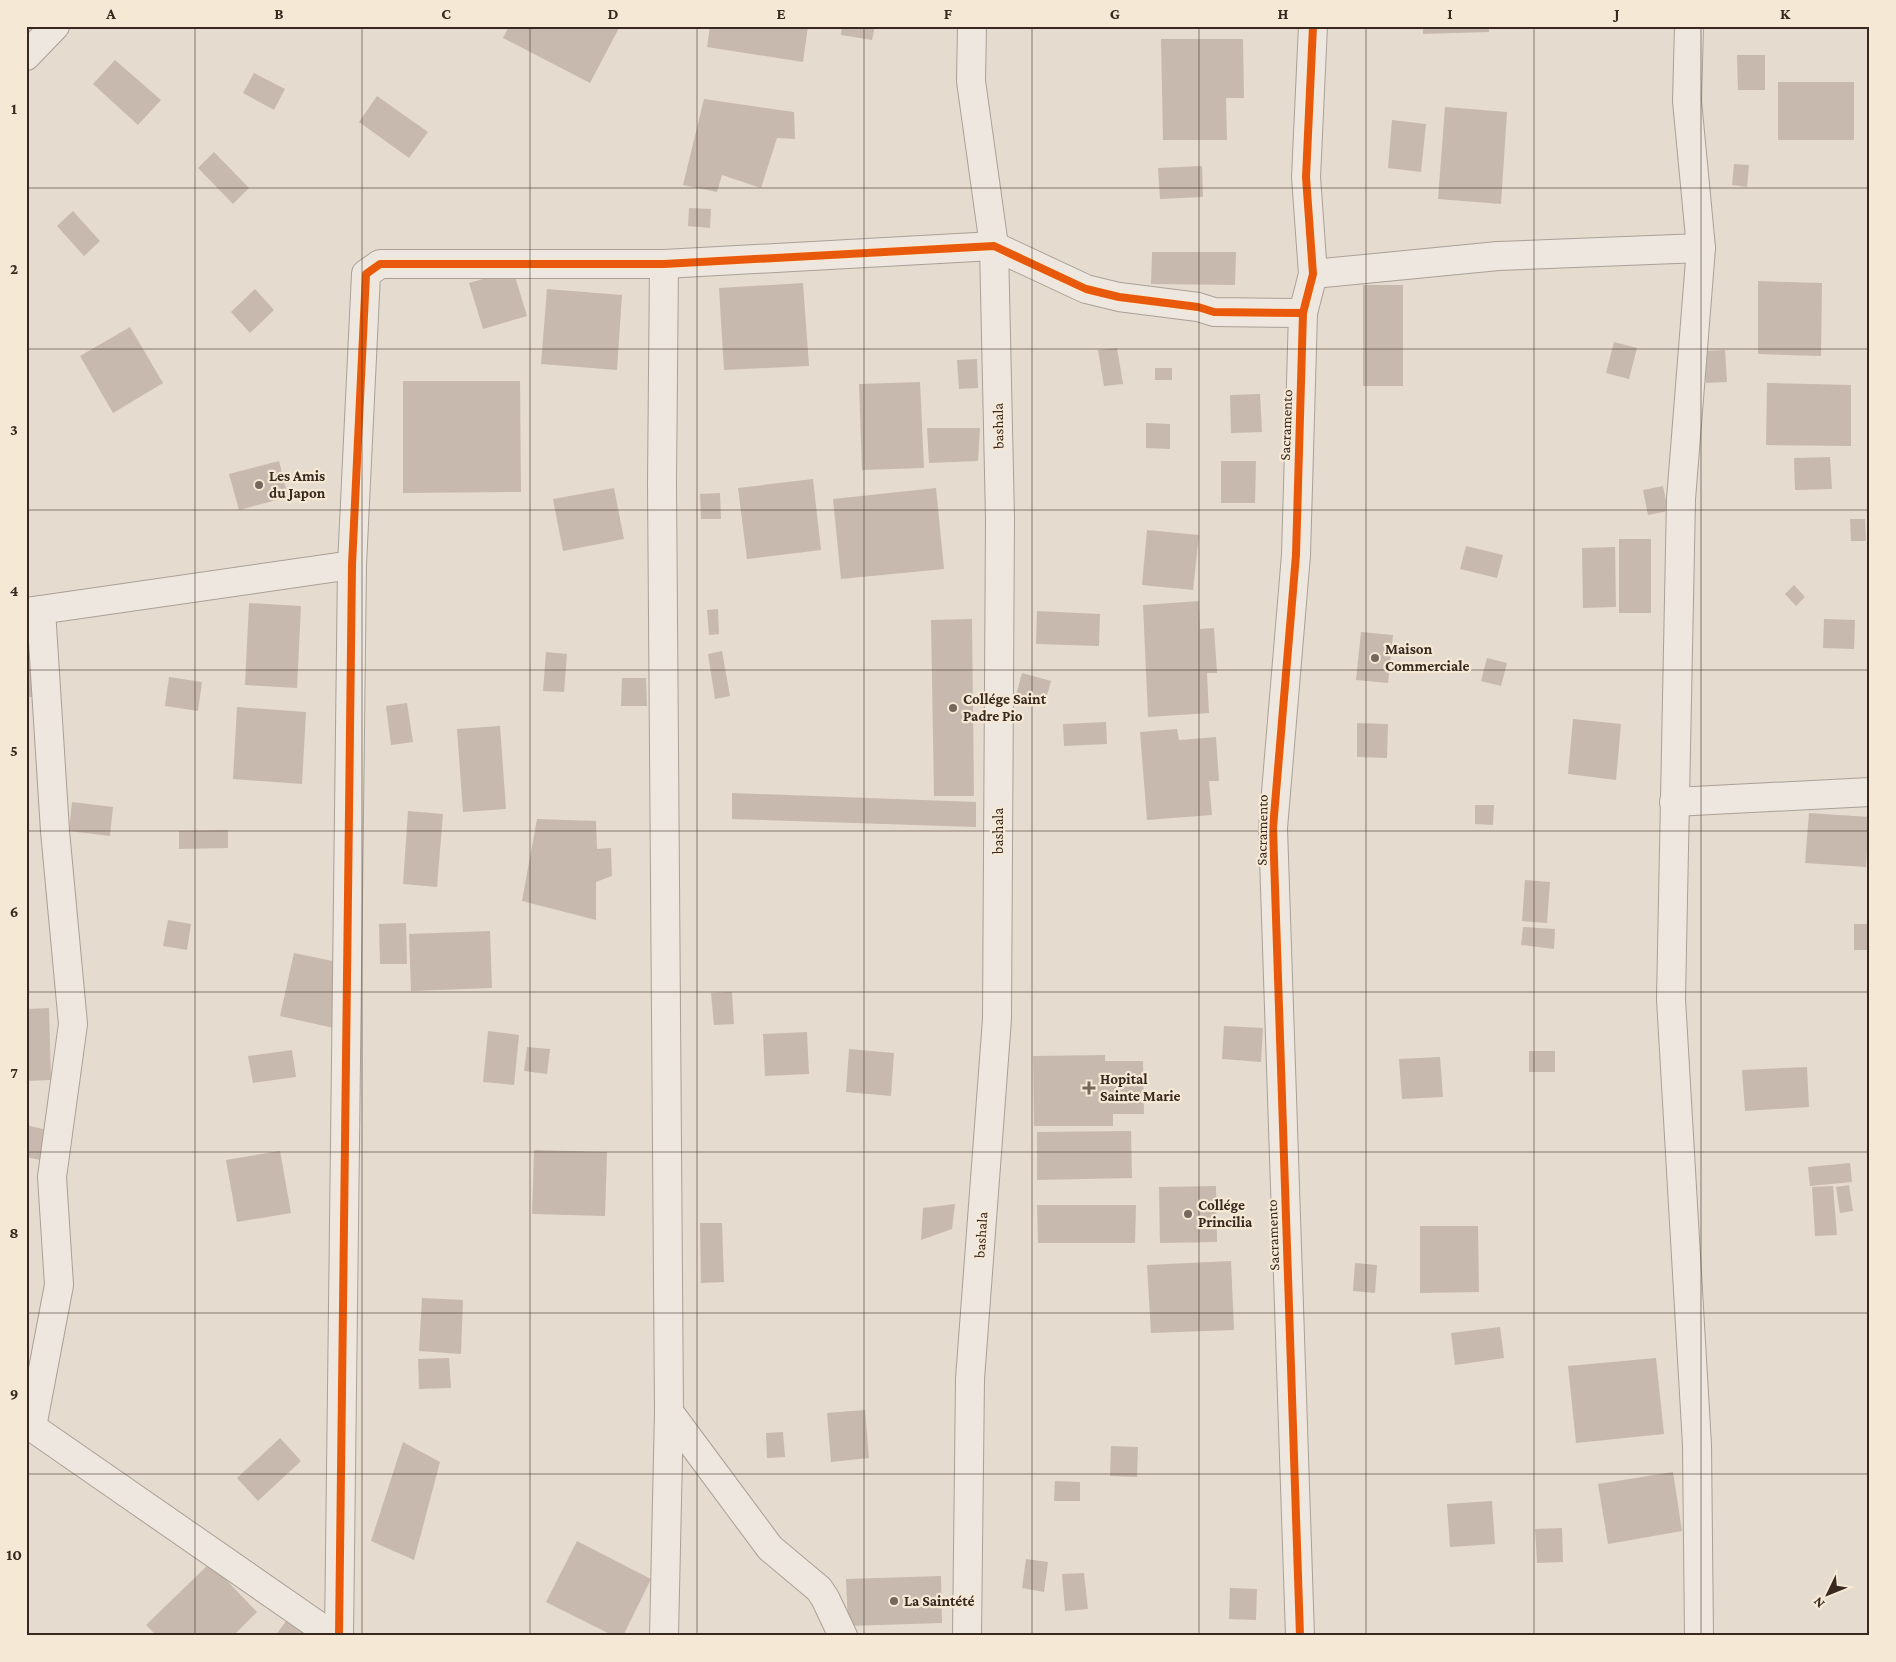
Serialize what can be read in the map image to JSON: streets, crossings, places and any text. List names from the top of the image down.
{
  "streets": {
    "street": ["Sacramento", "bashala"]
  },
  "places": {
    "other": [
      "Les Amis du Japon",
      "Maison Commerciale",
      "Collége Saint Padre Pio",
      "Collége Princilia",
      "La Saintété"
    ],
    "health": ["Hopital Sainte Marie"]
  },
  "north": "bottom left",
  "grid": {
    "columns": [
      "A",
      "B",
      "C",
      "D",
      "E",
      "F",
      "G",
      "H",
      "I",
      "J",
      "K"
    ],
    "rows": [
      "1",
      "2",
      "3",
      "4",
      "5",
      "6",
      "7",
      "8",
      "9",
      "10"
    ]
  }
}
